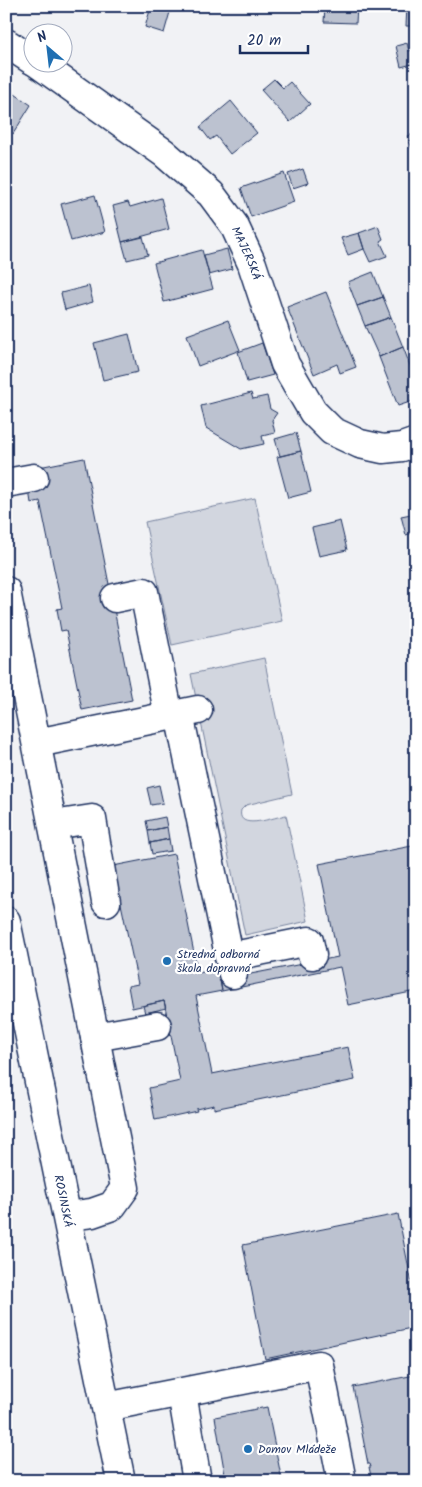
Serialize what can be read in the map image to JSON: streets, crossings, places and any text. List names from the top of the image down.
{
  "streets": {
    "street": ["MAJERSKÁ", "ROSINSKÁ"]
  },
  "places": ["Stredná odborná škola dopravná", "Domov Mládeže"],
  "scale_bar": "20 m",
  "north": "top left"
}
